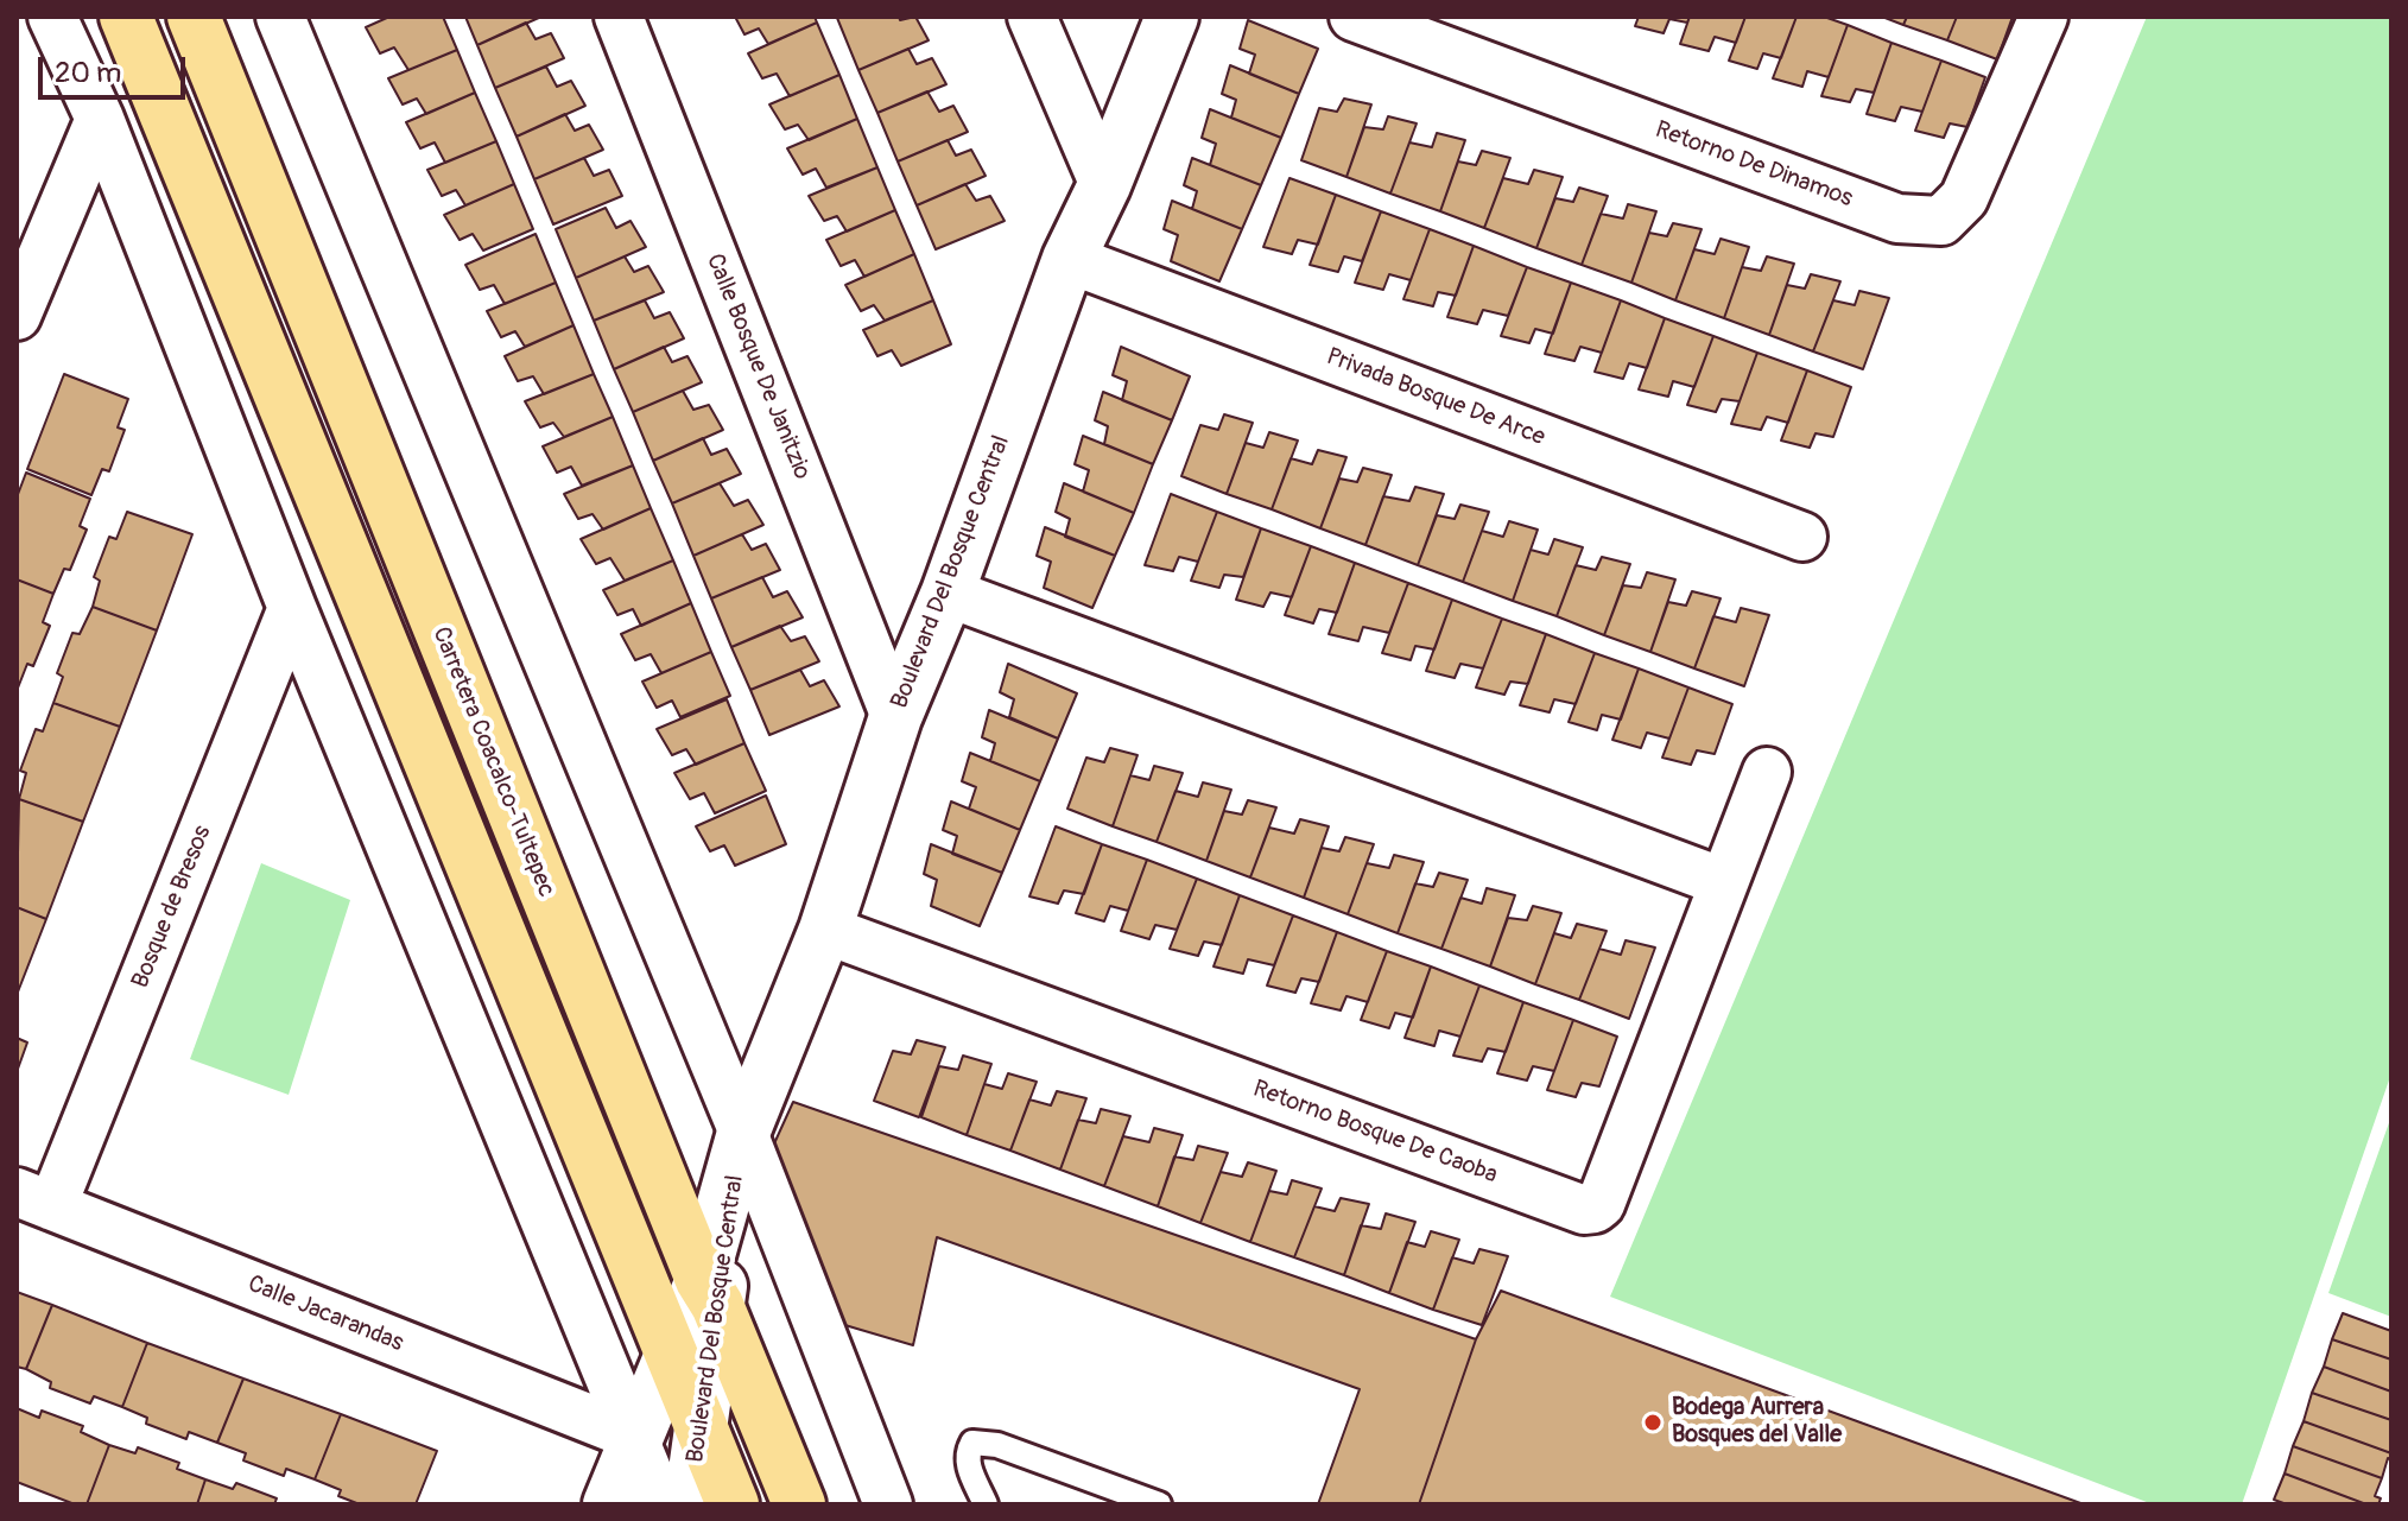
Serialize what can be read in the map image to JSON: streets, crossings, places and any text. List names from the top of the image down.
{
  "streets": {
    "main road": ["Carretera Coacalco-Tultepec"],
    "street": [
      "Retorno De Dinamos",
      "Calle Bosque De Janitzio",
      "Privada Bosque De Arce",
      "Boulevard Del Bosque Central",
      "Bosque de Bresos",
      "Retorno Bosque De Caoba",
      "Calle Jacarandas"
    ]
  },
  "crossings": [
    ["Calle Bosque De Janitzio", "Boulevard Del Bosque Central"],
    ["Privada Bosque De Arce", "Boulevard Del Bosque Central"],
    ["Boulevard Del Bosque Central", "Carretera Coacalco-Tultepec"],
    ["Boulevard Del Bosque Central", "Retorno Bosque De Caoba"],
    ["Boulevard Del Bosque Central", "Calle Jacarandas"],
    ["Bosque de Bresos", "Calle Jacarandas"]
  ],
  "places": ["Bodega Aurrera Bosques del Valle"],
  "scale_bar": "20 m"
}
